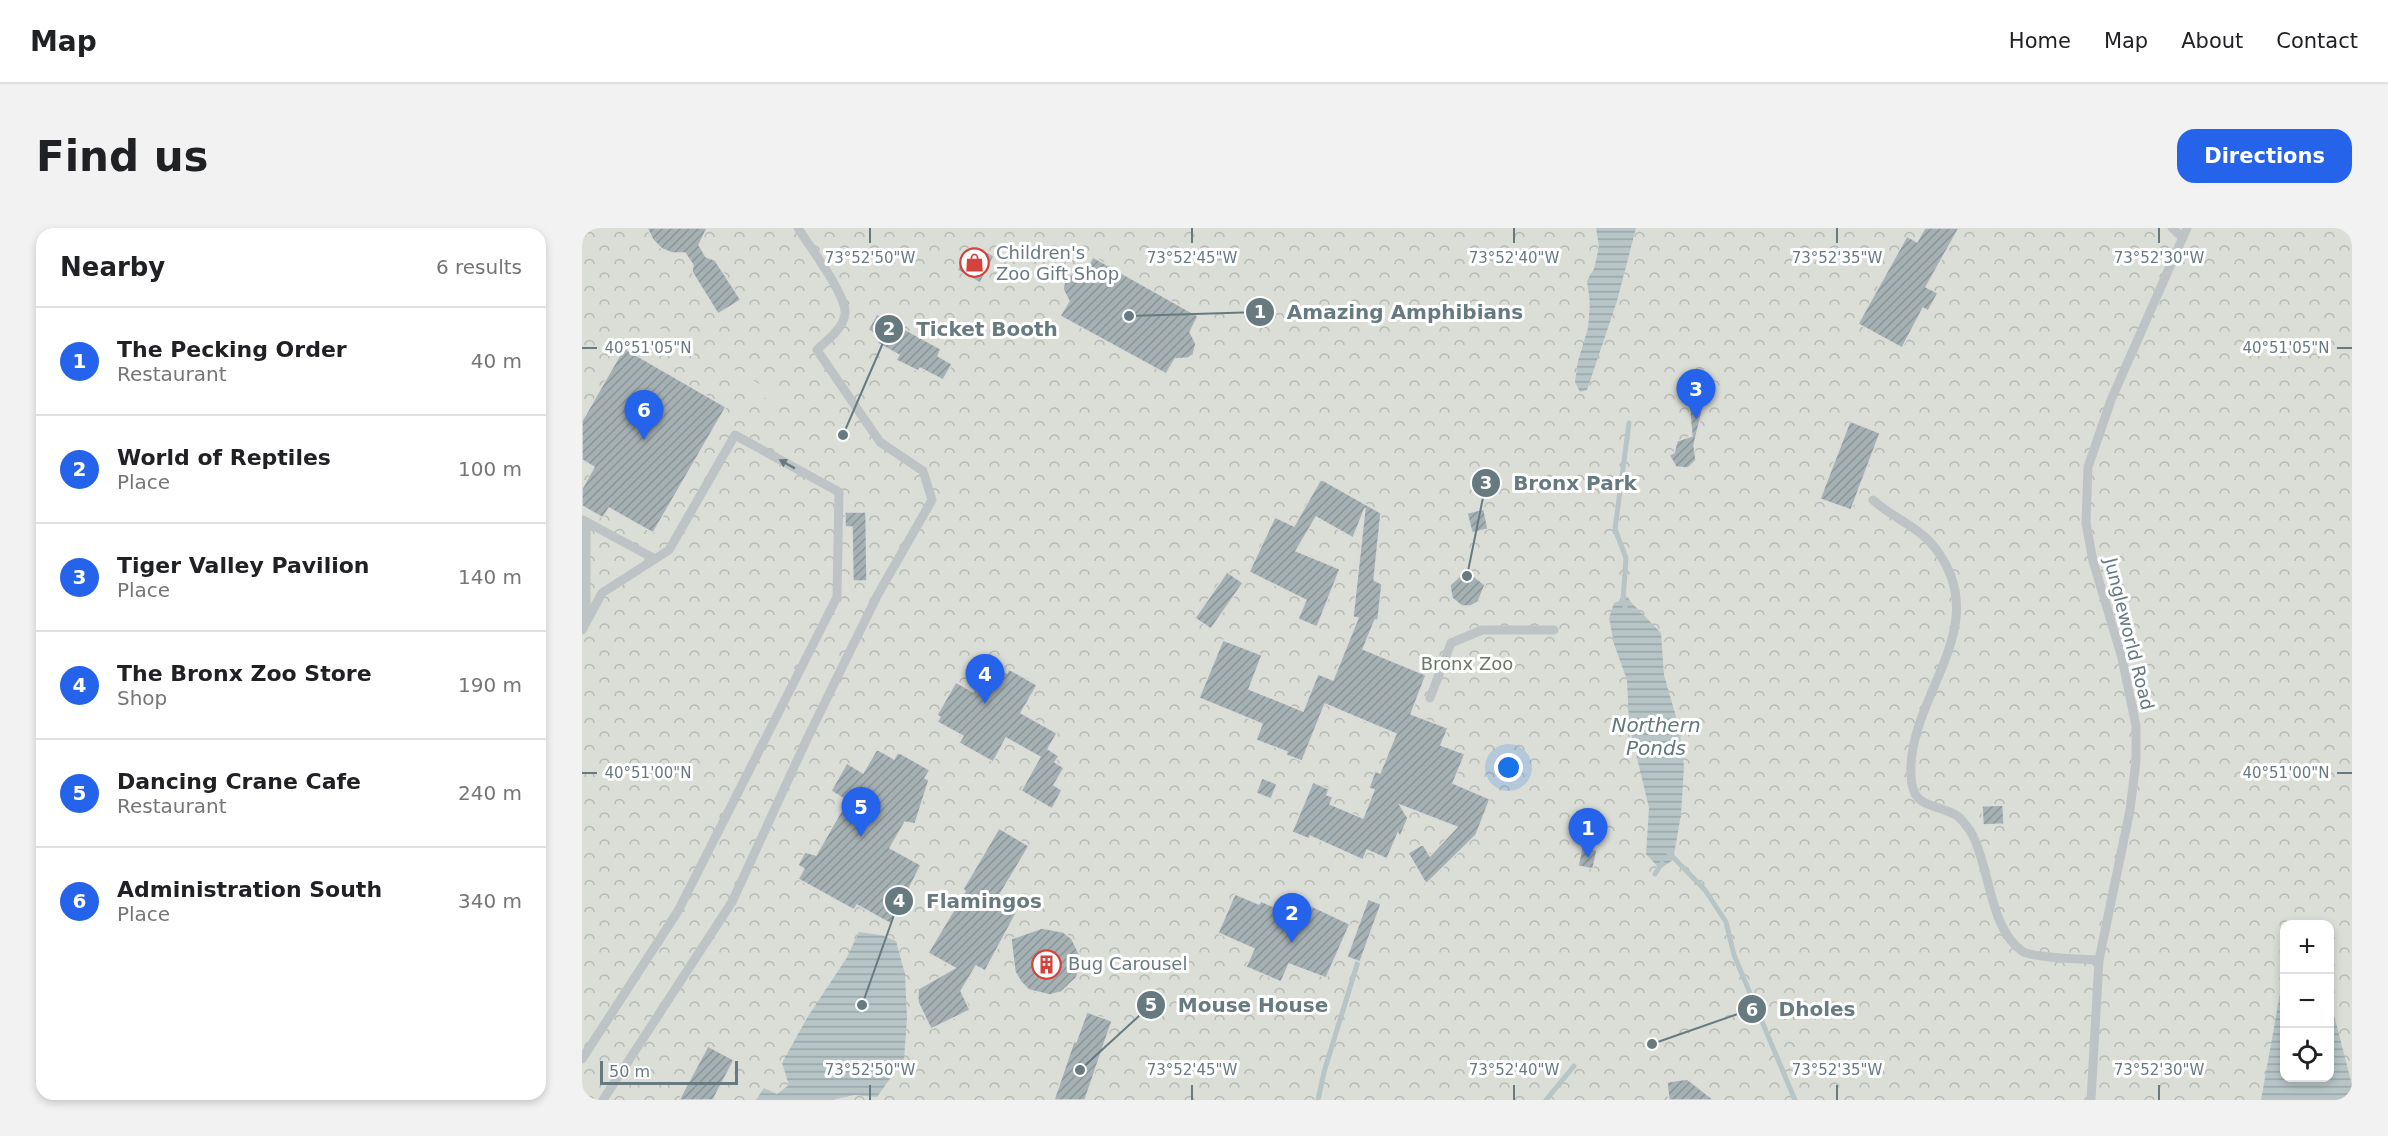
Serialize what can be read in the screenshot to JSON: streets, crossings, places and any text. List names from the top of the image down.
{
  "streets": {
    "lane": ["Jungleworld Road"]
  },
  "water": ["Northern Ponds"],
  "parks": ["Bronx Zoo"],
  "places": {
    "shop": ["Children's Zoo Gift Shop"],
    "other": [
      "Amazing Amphibians",
      "Ticket Booth",
      "Bronx Park",
      "Flamingos",
      "Dholes",
      "Mouse House"
    ],
    "building": ["Bug Carousel"]
  },
  "scale_bar": "50 m",
  "page": {
    "header": "Map",
    "nav": [
      "Home",
      "Map",
      "About",
      "Contact"
    ],
    "buttons": "Directions",
    "title": "Find us",
    "heading": ["Nearby", "6 results"],
    "list": [
      {
        "mark": "1",
        "name": "The Pecking Order",
        "note": "Restaurant",
        "value": "40 m"
      },
      {
        "mark": "2",
        "name": "World of Reptiles",
        "note": "Place",
        "value": "100 m"
      },
      {
        "mark": "3",
        "name": "Tiger Valley Pavilion",
        "note": "Place",
        "value": "140 m"
      },
      {
        "mark": "4",
        "name": "The Bronx Zoo Store",
        "note": "Shop",
        "value": "190 m"
      },
      {
        "mark": "5",
        "name": "Dancing Crane Cafe",
        "note": "Restaurant",
        "value": "240 m"
      },
      {
        "mark": "6",
        "name": "Administration South",
        "note": "Place",
        "value": "340 m"
      }
    ],
    "pins": [
      "3",
      "6",
      "4",
      "5",
      "1",
      "2"
    ],
    "map_buttons": ["+", "−"],
    "scale": "50 m"
  },
  "coordinates": [
    "73°52'50\"W",
    "73°52'45\"W",
    "73°52'40\"W",
    "73°52'35\"W",
    "73°52'30\"W",
    "40°51'05\"N",
    "40°51'00\"N"
  ]
}
